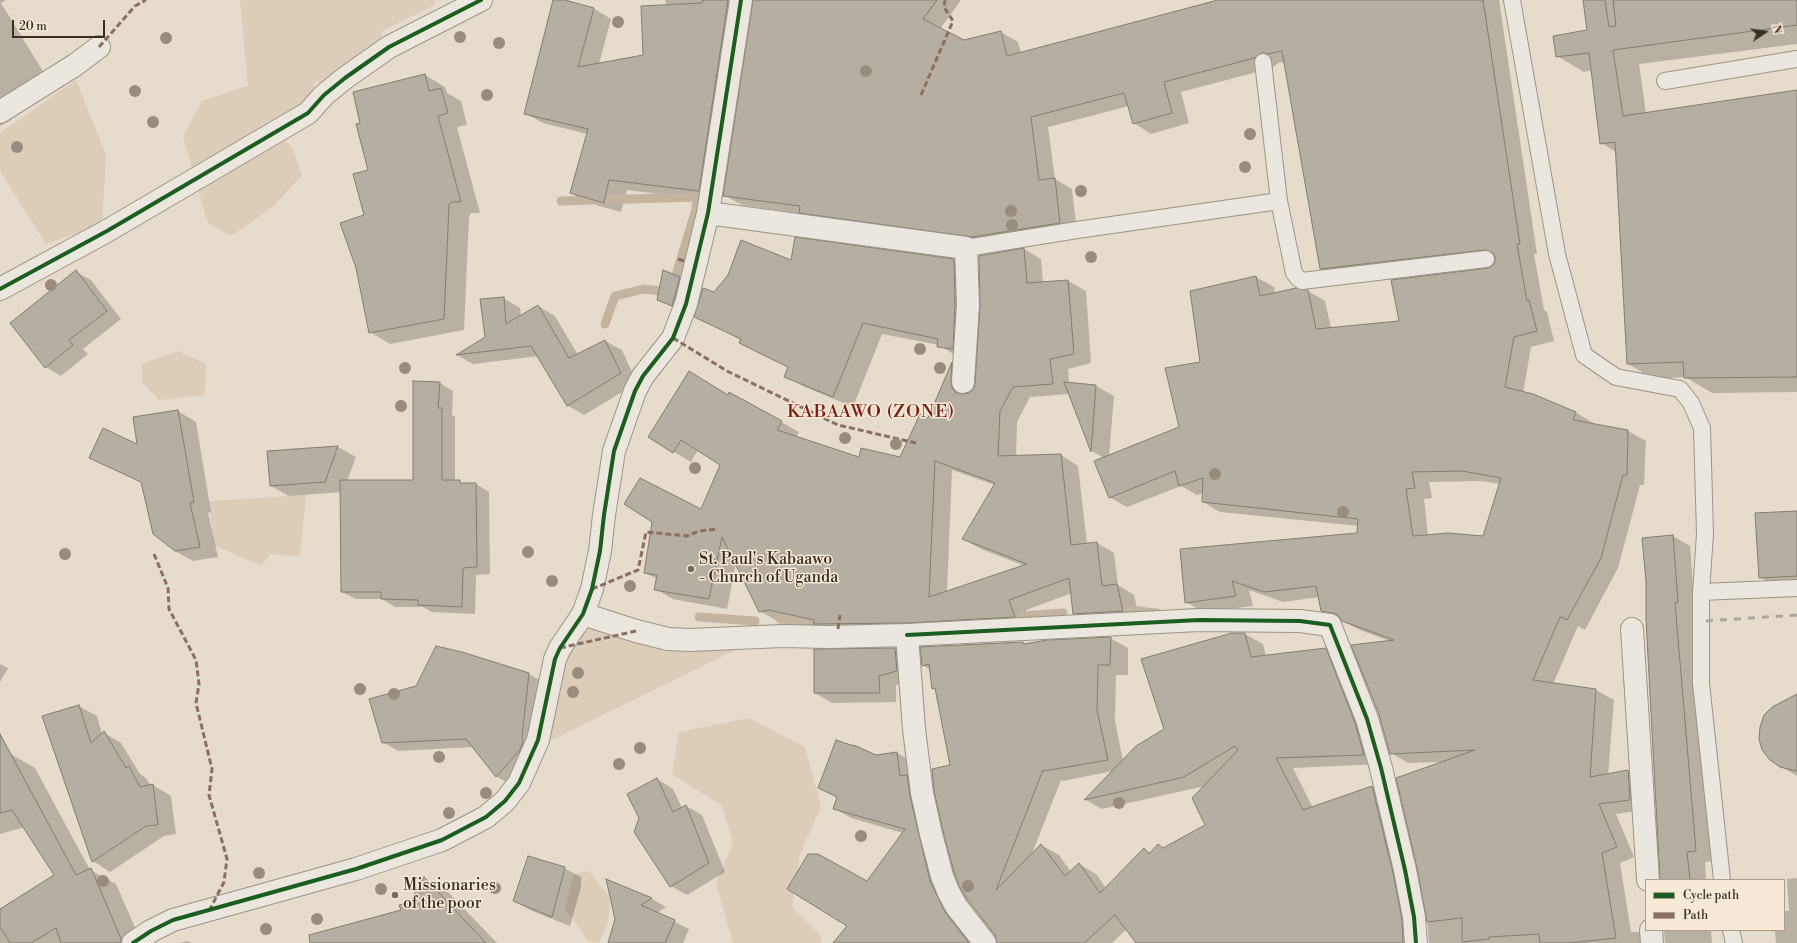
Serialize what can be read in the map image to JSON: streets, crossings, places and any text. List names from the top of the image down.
{
  "districts": ["KABAAWO (ZONE)"],
  "places": ["St. Paul's Kabaawo - Church of Uganda", "Missionaries of the poor"],
  "legend": ["Cycle path", "Path"],
  "scale_bar": "20 m",
  "north": "right"
}
